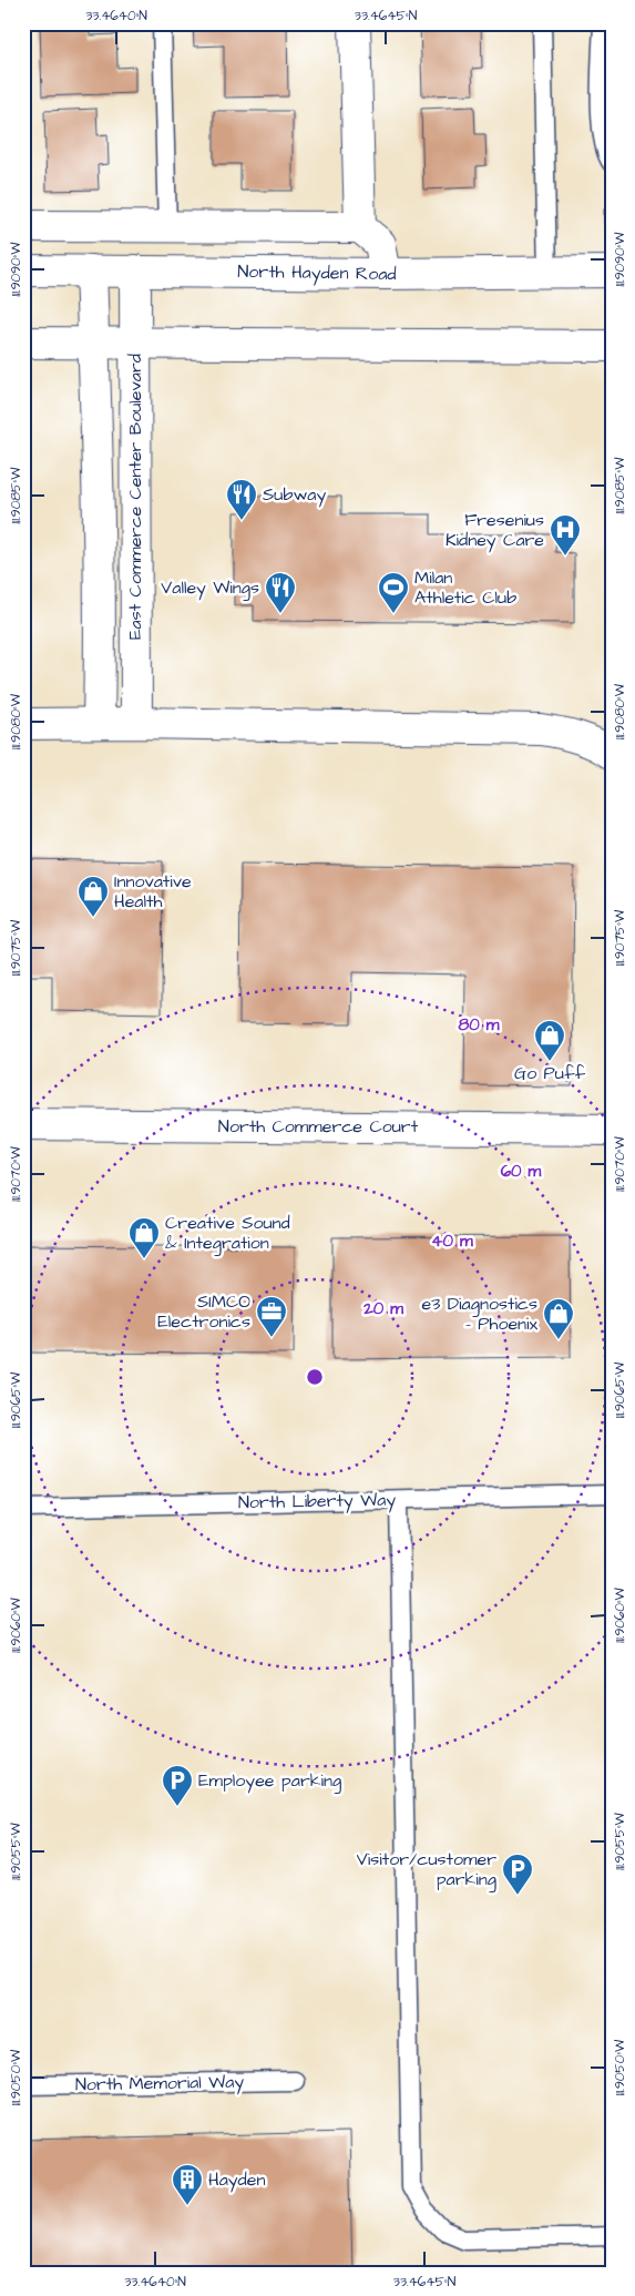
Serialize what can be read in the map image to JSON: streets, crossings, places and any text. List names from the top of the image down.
{
  "streets": {
    "street": ["North Hayden Road", "East Commerce Center Boulevard", "North Commerce Court"],
    "lane": ["North Liberty Way", "North Memorial Way"]
  },
  "crossings": [
    ["North Hayden Road", "East Commerce Center Boulevard"]
  ],
  "places": {
    "restaurant": ["Subway", "Valley Wings"],
    "hospital": ["Fresenius Kidney Care"],
    "sports": ["Milan Athletic Club"],
    "shop": [
      "Innovative Health",
      "Go Puff",
      "Creative Sound & Integration",
      "e3 Diagnostics - Phoenix"
    ],
    "office": ["SIMCO Electronics"],
    "parking": ["Employee parking", "Visitor/customer parking"],
    "building": ["Hayden"]
  },
  "coordinates": [
    "33.4640°N",
    "33.4645°N",
    "111.9090°W",
    "111.9085°W",
    "111.9080°W",
    "111.9075°W",
    "111.9070°W",
    "111.9065°W",
    "111.9060°W",
    "111.9055°W",
    "111.9050°W"
  ],
  "rings": [
    "80 m",
    "60 m",
    "40 m",
    "20 m"
  ]
}
